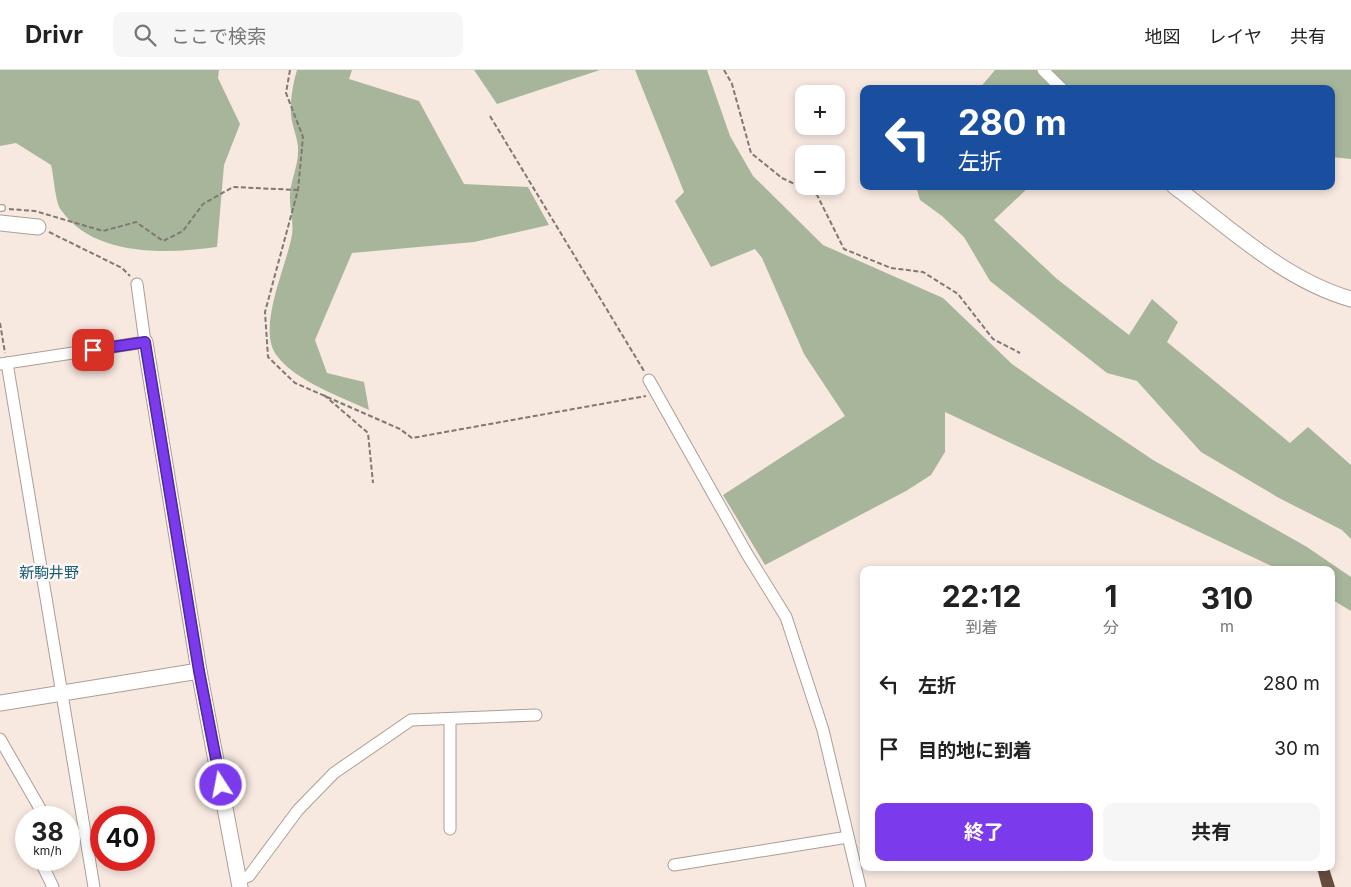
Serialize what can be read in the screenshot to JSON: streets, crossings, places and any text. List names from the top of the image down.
{
  "districts": ["新駒井野"],
  "page": {
    "header": "Drivr",
    "search": "ここで検索",
    "nav": ["地図", "レイヤ", "共有"],
    "map_buttons": ["+", "−"],
    "turn": ["280 m", "左折"],
    "eta": [
      "22:12",
      "到着",
      "1",
      "分",
      "310",
      "m"
    ],
    "list": [
      {
        "name": "左折",
        "value": "280 m"
      },
      {
        "name": "目的地に到着",
        "value": "30 m"
      }
    ],
    "buttons": ["終了", "共有"],
    "speed": "38 km/h",
    "limit": "40"
  }
}
